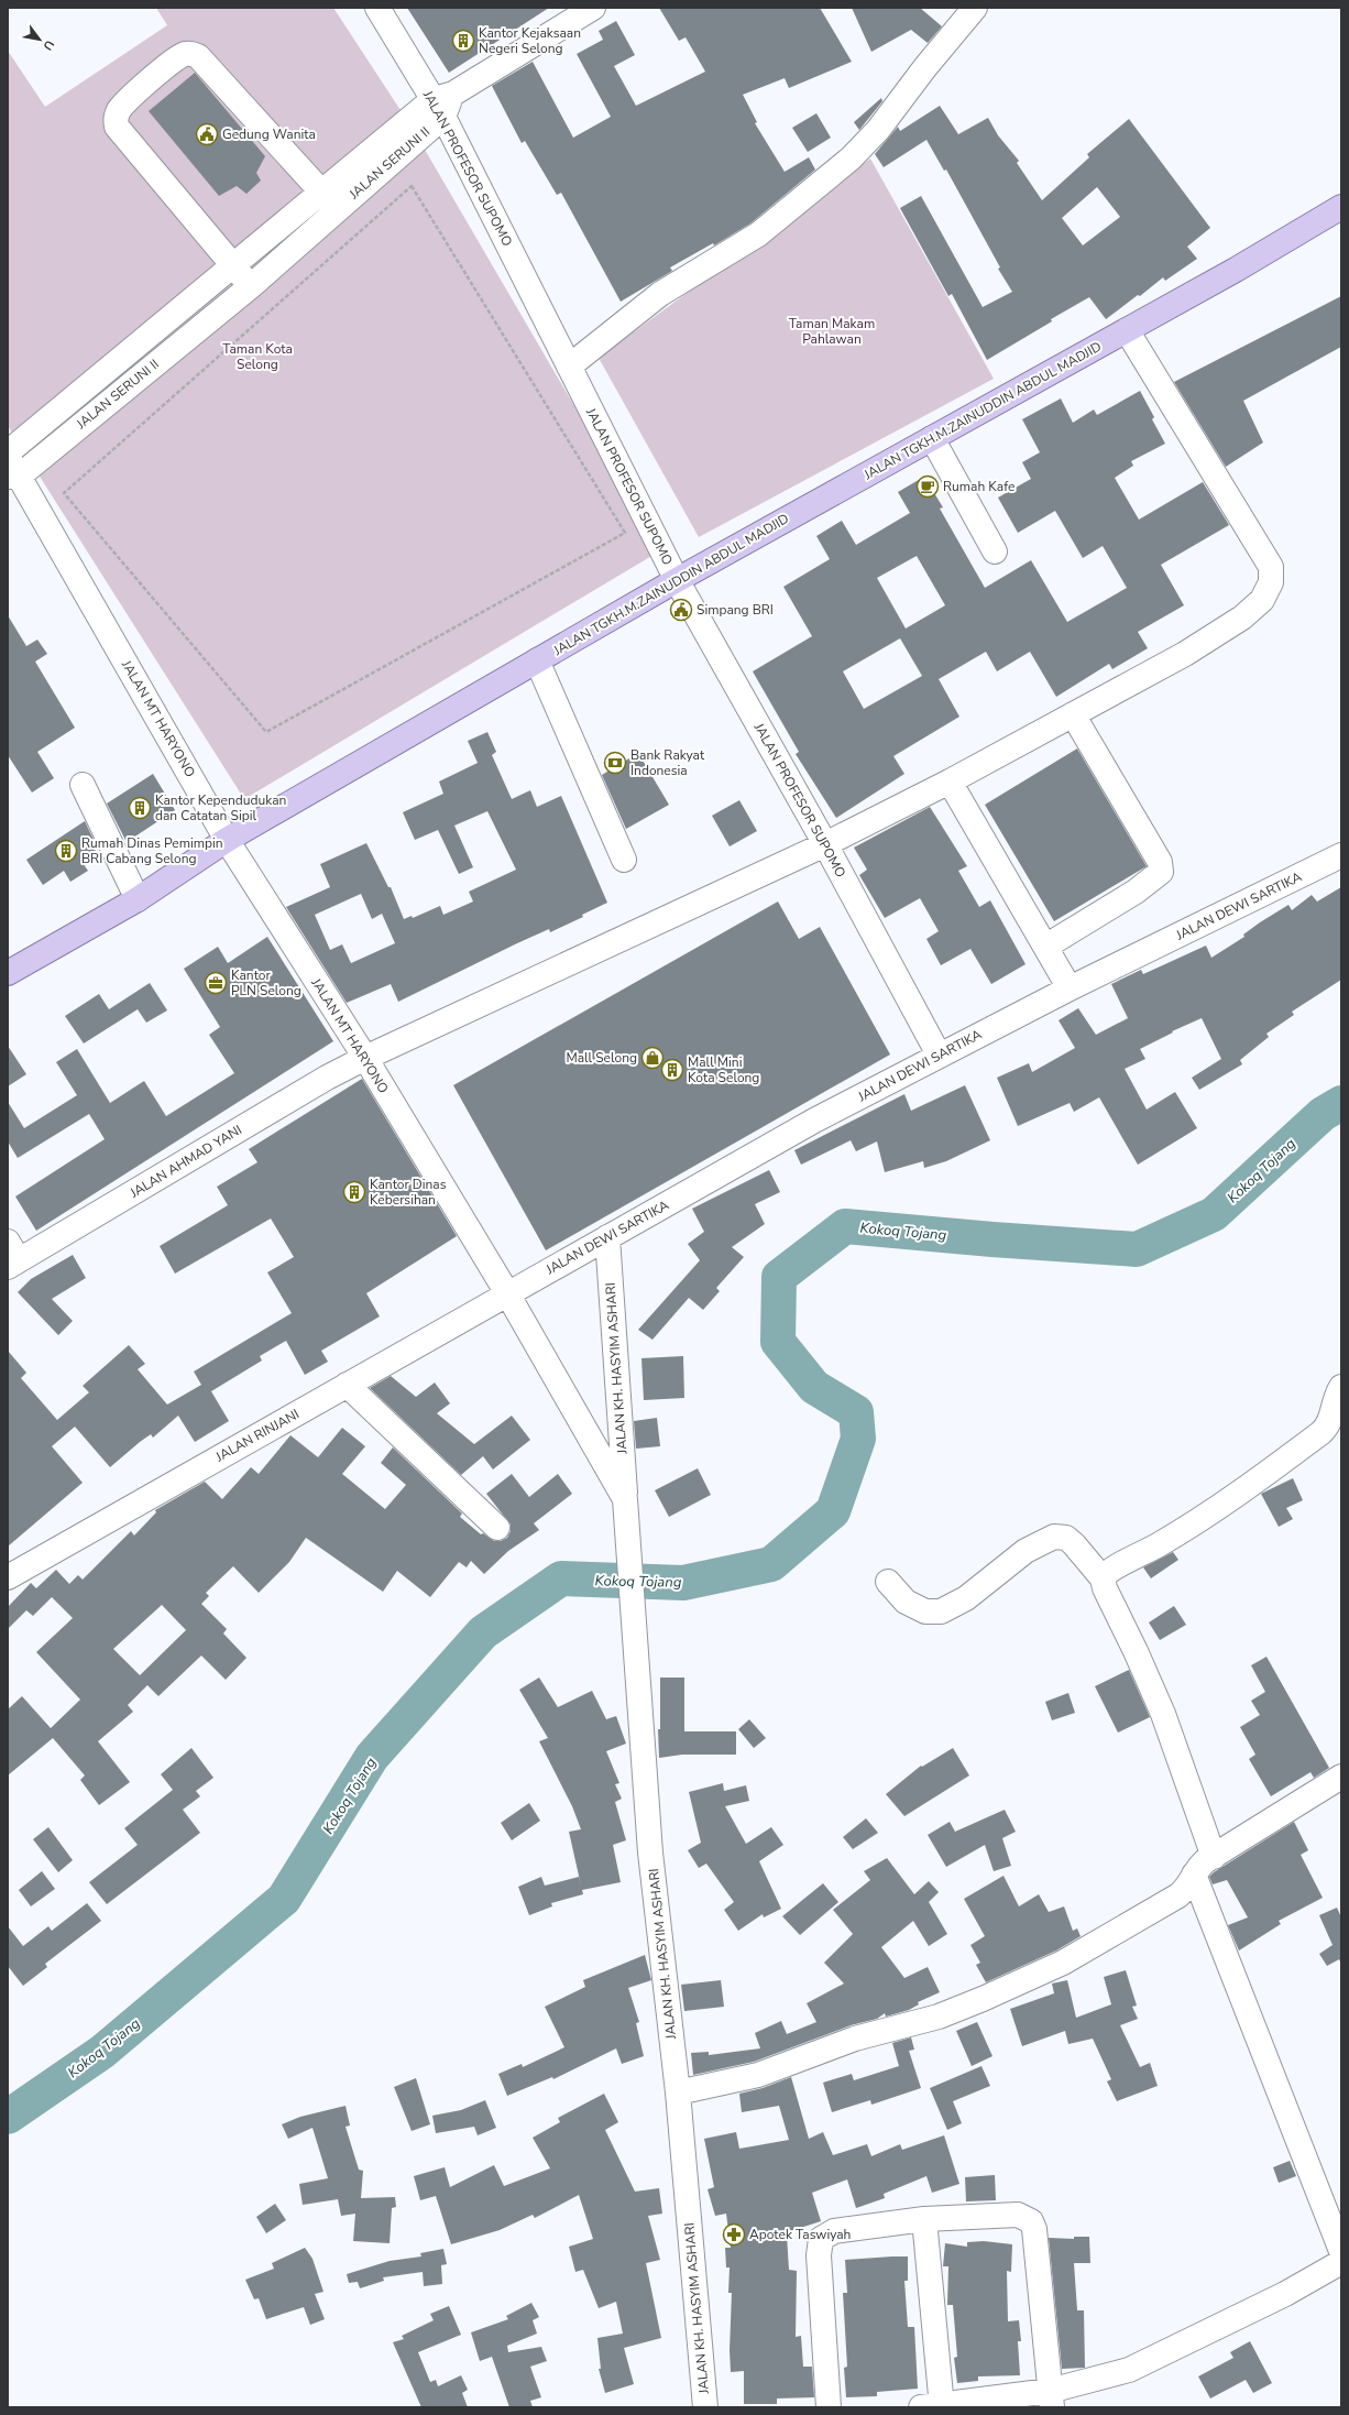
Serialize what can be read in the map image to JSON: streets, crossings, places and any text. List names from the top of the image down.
{
  "streets": {
    "main road": ["JALAN TGKH.M.ZAINUDDIN ABDUL MADJID"],
    "street": [
      "JALAN SERUNI II",
      "JALAN PROFESOR SUPOMO",
      "JALAN MT HARYONO",
      "JALAN DEWI SARTIKA",
      "JALAN AHMAD YANI",
      "JALAN KH. HASYIM ASHARI",
      "JALAN RINJANI"
    ]
  },
  "crossings": [
    ["JALAN SERUNI II", "JALAN PROFESOR SUPOMO"],
    ["JALAN SERUNI II", "JALAN MT HARYONO"],
    ["JALAN PROFESOR SUPOMO", "JALAN TGKH.M.ZAINUDDIN ABDUL MADJID"],
    ["JALAN PROFESOR SUPOMO", "JALAN DEWI SARTIKA"],
    ["JALAN PROFESOR SUPOMO", "JALAN AHMAD YANI"],
    ["JALAN TGKH.M.ZAINUDDIN ABDUL MADJID", "JALAN MT HARYONO"],
    ["JALAN TGKH.M.ZAINUDDIN ABDUL MADJID", "JALAN AHMAD YANI"],
    ["JALAN MT HARYONO", "JALAN DEWI SARTIKA"],
    ["JALAN MT HARYONO", "JALAN AHMAD YANI"],
    ["JALAN MT HARYONO", "JALAN KH. HASYIM ASHARI"],
    ["JALAN MT HARYONO", "JALAN RINJANI"],
    ["JALAN DEWI SARTIKA", "JALAN KH. HASYIM ASHARI"],
    ["JALAN DEWI SARTIKA", "JALAN RINJANI"],
    ["JALAN KH. HASYIM ASHARI", "JALAN RINJANI"]
  ],
  "water": ["Kokoq Tojang"],
  "parks": ["Taman Makam Pahlawan", "Taman Kota Selong"],
  "places": {
    "building": [
      "Kantor Kejaksaan Negeri Selong",
      "Kantor Kependudukan dan Catatan Sipil",
      "Rumah Dinas Pemimpin BRI Cabang Selong",
      "Mall Mini Kota Selong",
      "Kantor Dinas Kebersihan"
    ],
    "public building": ["Gedung Wanita", "Simpang BRI"],
    "cafe": ["Rumah Kafe"],
    "bank": ["Bank Rakyat Indonesia"],
    "office": ["Kantor PLN Selong"],
    "shop": ["Mall Selong"],
    "pharmacy": ["Apotek Taswiyah"]
  },
  "north": "bottom right"
}
